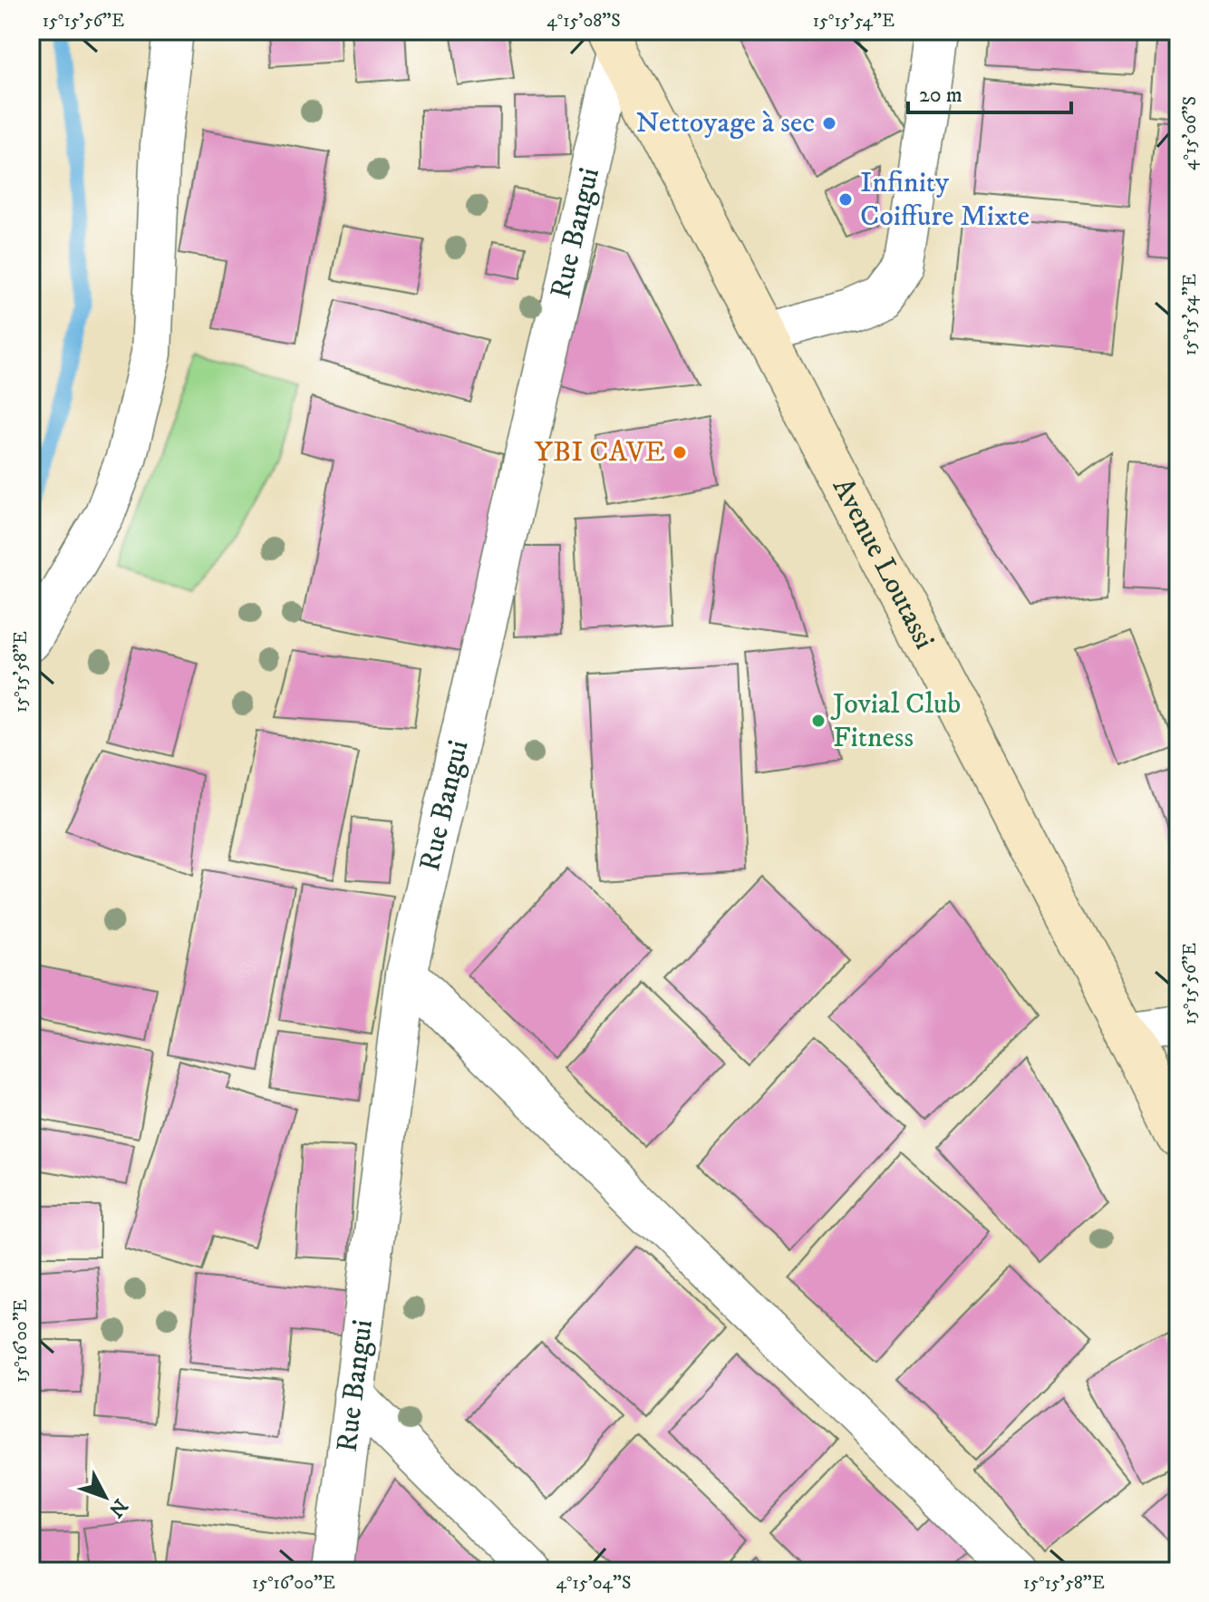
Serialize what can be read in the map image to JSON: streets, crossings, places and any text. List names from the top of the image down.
{
  "streets": {
    "main road": ["Avenue Loutassi"],
    "street": ["Rue Bangui"]
  },
  "crossings": [
    ["Rue Bangui", "Avenue Loutassi"]
  ],
  "places": [
    "Nettoyage à sec",
    "Infinity Coiffure Mixte",
    "YBI CAVE",
    "Jovial Club Fitness"
  ],
  "scale_bar": "20 m",
  "north": "bottom right",
  "coordinates": [
    "15°15'56\"E",
    "4°15'08\"S",
    "15°15'54\"E",
    "4°15'06\"S",
    "15°15'58\"E",
    "15°16'00\"E",
    "4°15'04\"S"
  ]
}
